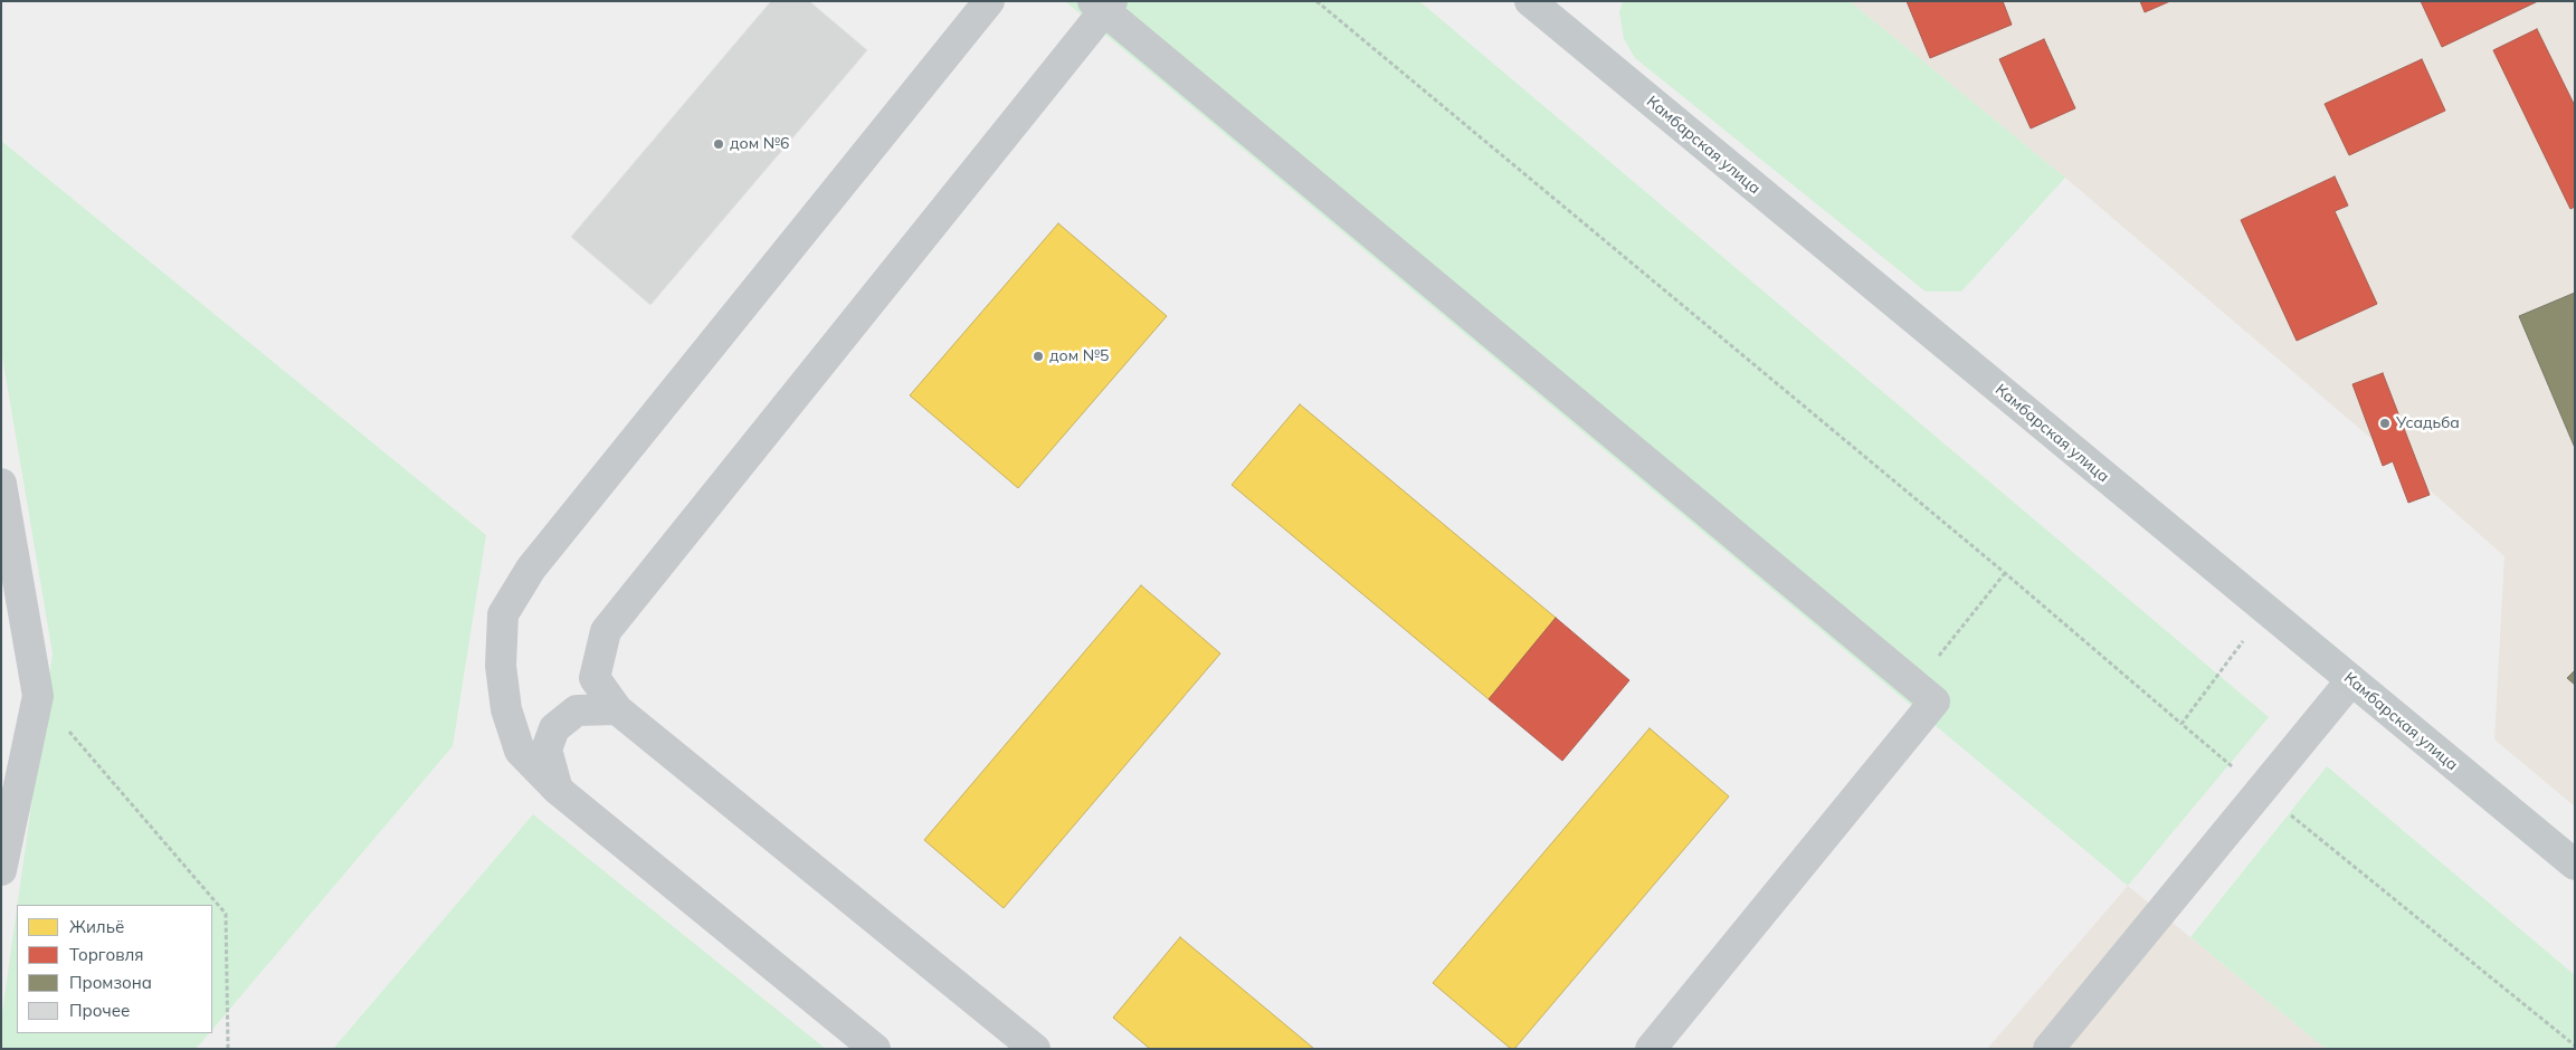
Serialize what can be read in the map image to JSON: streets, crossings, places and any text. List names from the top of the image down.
{
  "streets": {
    "main road": ["Камбарская улица"]
  },
  "places": ["дом №6", "дом №5", "Усадьба"],
  "legend": [
    "Жильё",
    "Торговля",
    "Промзона",
    "Прочее"
  ]
}
